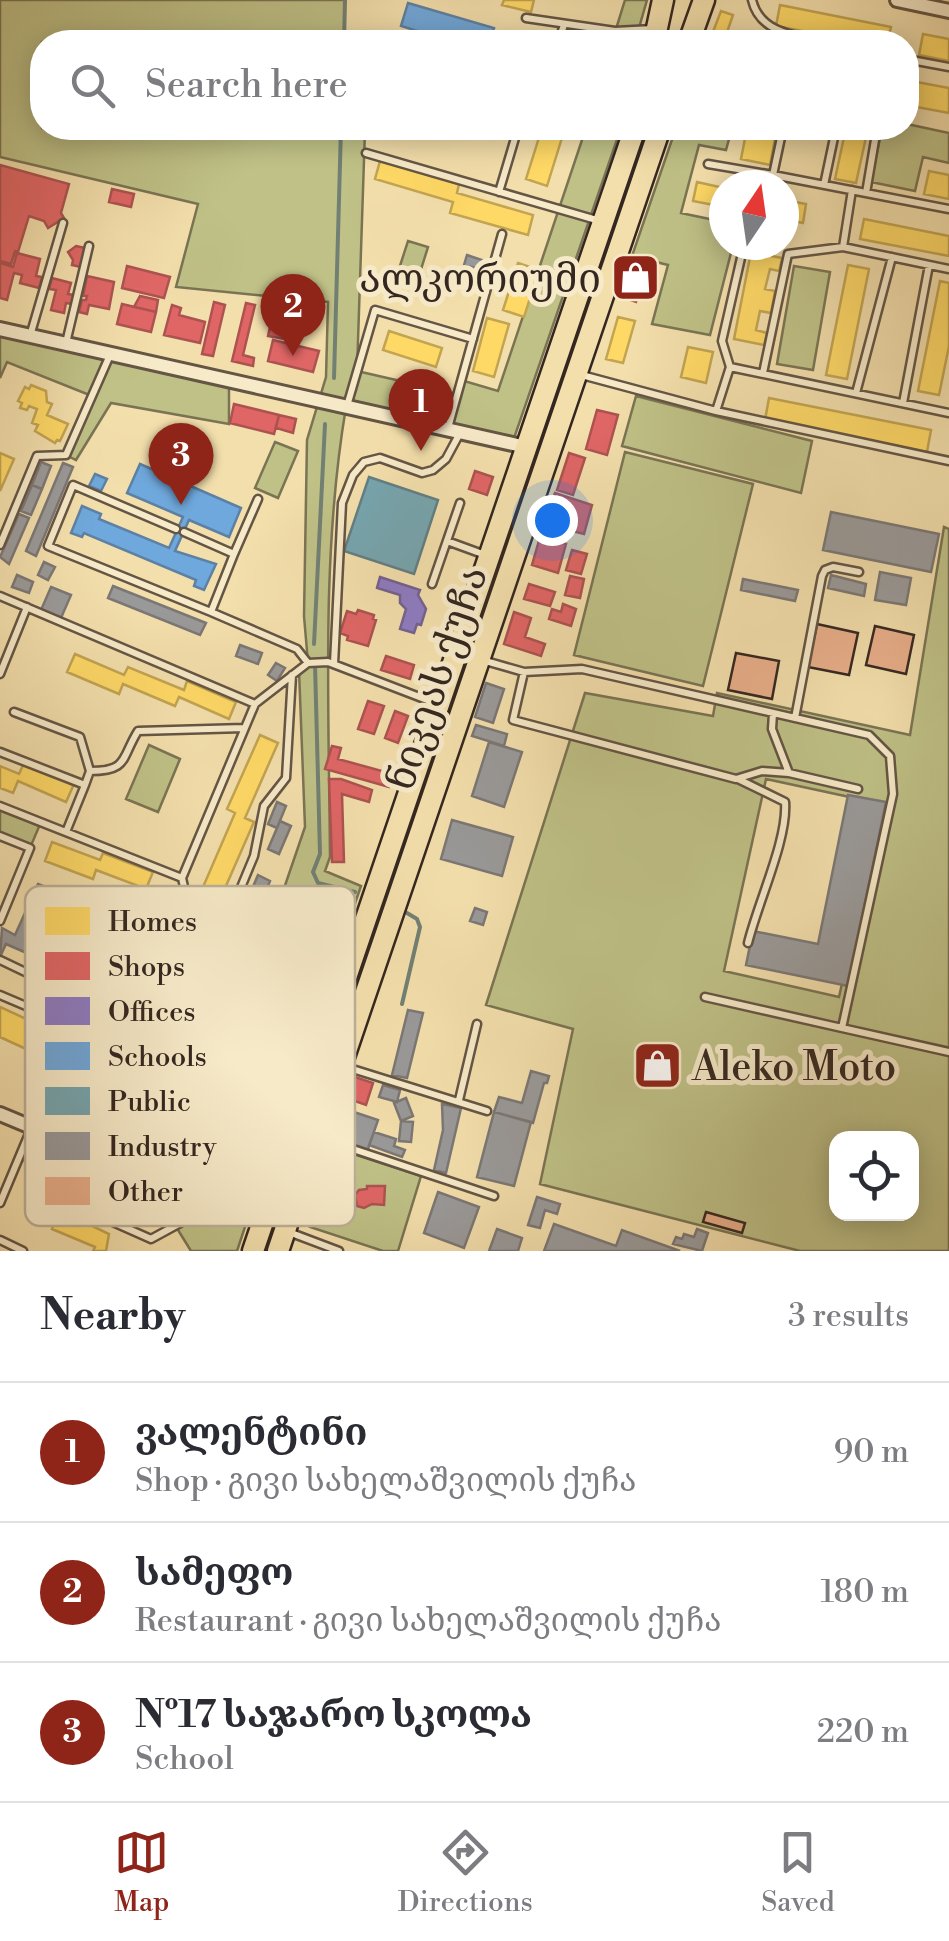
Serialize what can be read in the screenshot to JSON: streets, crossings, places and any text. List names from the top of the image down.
{
  "streets": {
    "main road": ["ნიკეას ქუჩა"]
  },
  "places": {
    "shop": ["ალკორიუმი", "Aleko Moto"]
  },
  "legend": [
    "Homes",
    "Shops",
    "Offices",
    "Schools",
    "Public",
    "Industry",
    "Other"
  ],
  "north": "top",
  "page": {
    "search": "Search here",
    "pins": ["2", "1", "3"],
    "heading": ["Nearby", "3 results"],
    "list": [
      {
        "mark": "1",
        "name": "ვალენტინი",
        "note": "Shop · გივი სახელაშვილის ქუჩა",
        "value": "90 m"
      },
      {
        "mark": "2",
        "name": "სამეფო",
        "note": "Restaurant · გივი სახელაშვილის ქუჩა",
        "value": "180 m"
      },
      {
        "mark": "3",
        "name": "№17 საჯარო სკოლა",
        "note": "School",
        "value": "220 m"
      }
    ],
    "nav": ["Map", "Directions", "Saved"]
  }
}
